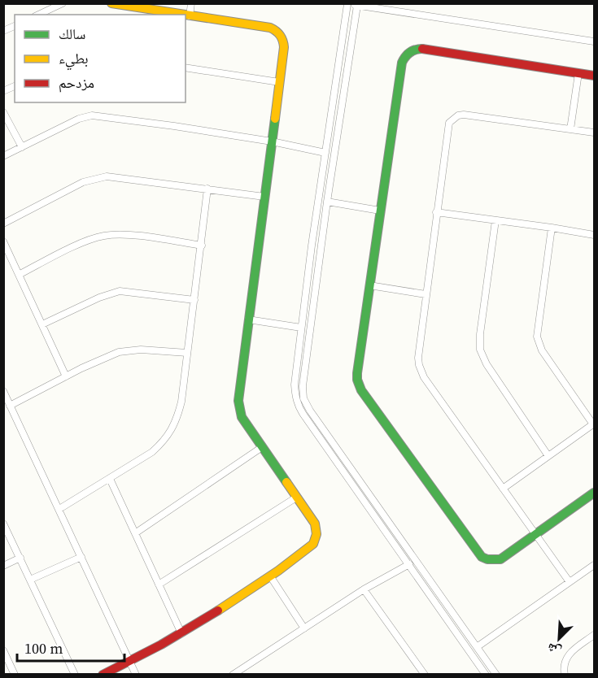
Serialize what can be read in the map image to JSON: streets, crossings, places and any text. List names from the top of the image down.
{
  "legend": ["سالك", "بطيء", "مزدحم"],
  "scale_bar": "100 m",
  "north": "bottom left"
}
